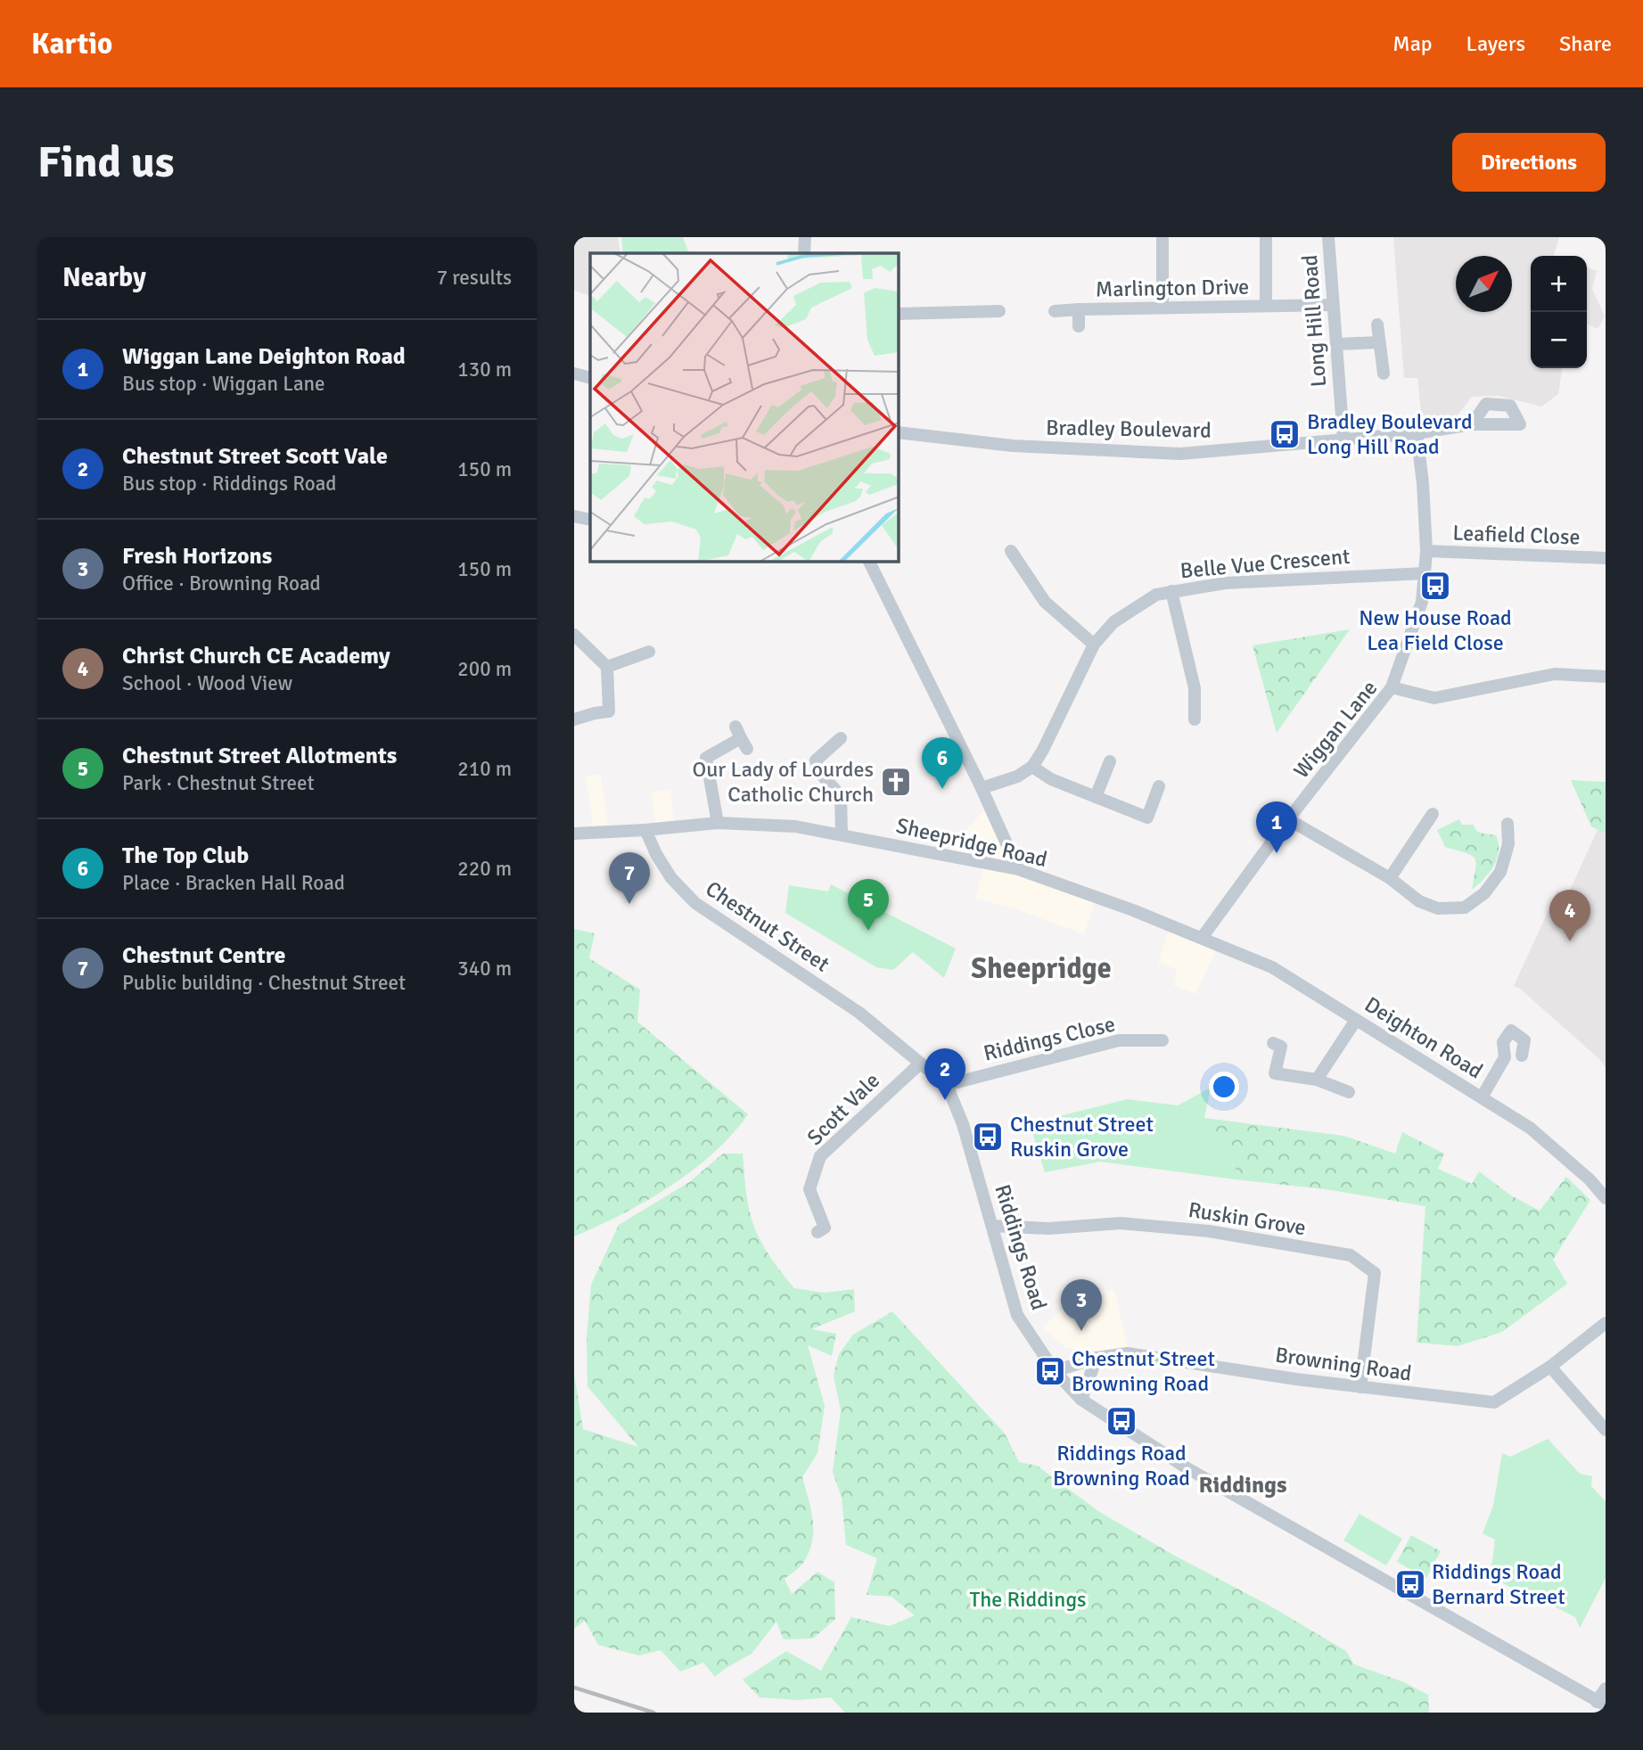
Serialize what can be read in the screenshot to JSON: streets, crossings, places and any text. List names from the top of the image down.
{
  "streets": {
    "street": [
      "Marlington Drive",
      "Long Hill Road",
      "Bradley Boulevard",
      "Leafield Close",
      "Belle Vue Crescent",
      "Wiggan Lane",
      "Sheepridge Road",
      "Chestnut Street",
      "Deighton Road",
      "Riddings Close",
      "Scott Vale",
      "Ruskin Grove",
      "Riddings Road",
      "Browning Road"
    ]
  },
  "crossings": [
    ["Marlington Drive", "Long Hill Road"],
    ["Long Hill Road", "Bradley Boulevard"],
    ["Wiggan Lane", "Sheepridge Road"],
    ["Wiggan Lane", "Deighton Road"],
    ["Sheepridge Road", "Chestnut Street"],
    ["Sheepridge Road", "Deighton Road"],
    ["Chestnut Street", "Riddings Road"],
    ["Riddings Close", "Riddings Road"],
    ["Scott Vale", "Riddings Road"],
    ["Ruskin Grove", "Riddings Road"],
    ["Ruskin Grove", "Browning Road"],
    ["Riddings Road", "Browning Road"]
  ],
  "districts": ["Sheepridge", "Riddings"],
  "parks": ["The Riddings"],
  "places": {
    "bus stop": [
      "Bradley Boulevard Long Hill Road",
      "New House Road Lea Field Close",
      "Chestnut Street Ruskin Grove",
      "Chestnut Street Browning Road",
      "Riddings Road Browning Road",
      "Riddings Road Bernard Street"
    ],
    "church": ["Our Lady of Lourdes Catholic Church"]
  },
  "north": "top right",
  "page": {
    "header": "Kartio",
    "nav": ["Map", "Layers", "Share"],
    "buttons": "Directions",
    "title": "Find us",
    "heading": ["Nearby", "7 results"],
    "map_buttons": ["+", "−"],
    "list": [
      {
        "mark": "1",
        "name": "Wiggan Lane Deighton Road",
        "note": "Bus stop · Wiggan Lane",
        "value": "130 m"
      },
      {
        "mark": "2",
        "name": "Chestnut Street Scott Vale",
        "note": "Bus stop · Riddings Road",
        "value": "150 m"
      },
      {
        "mark": "3",
        "name": "Fresh Horizons",
        "note": "Office · Browning Road",
        "value": "150 m"
      },
      {
        "mark": "4",
        "name": "Christ Church CE Academy",
        "note": "School · Wood View",
        "value": "200 m"
      },
      {
        "mark": "5",
        "name": "Chestnut Street Allotments",
        "note": "Park · Chestnut Street",
        "value": "210 m"
      },
      {
        "mark": "6",
        "name": "The Top Club",
        "note": "Place · Bracken Hall Road",
        "value": "220 m"
      },
      {
        "mark": "7",
        "name": "Chestnut Centre",
        "note": "Public building · Chestnut Street",
        "value": "340 m"
      }
    ],
    "pins": [
      "6",
      "1",
      "7",
      "5",
      "4",
      "2",
      "3"
    ]
  }
}
